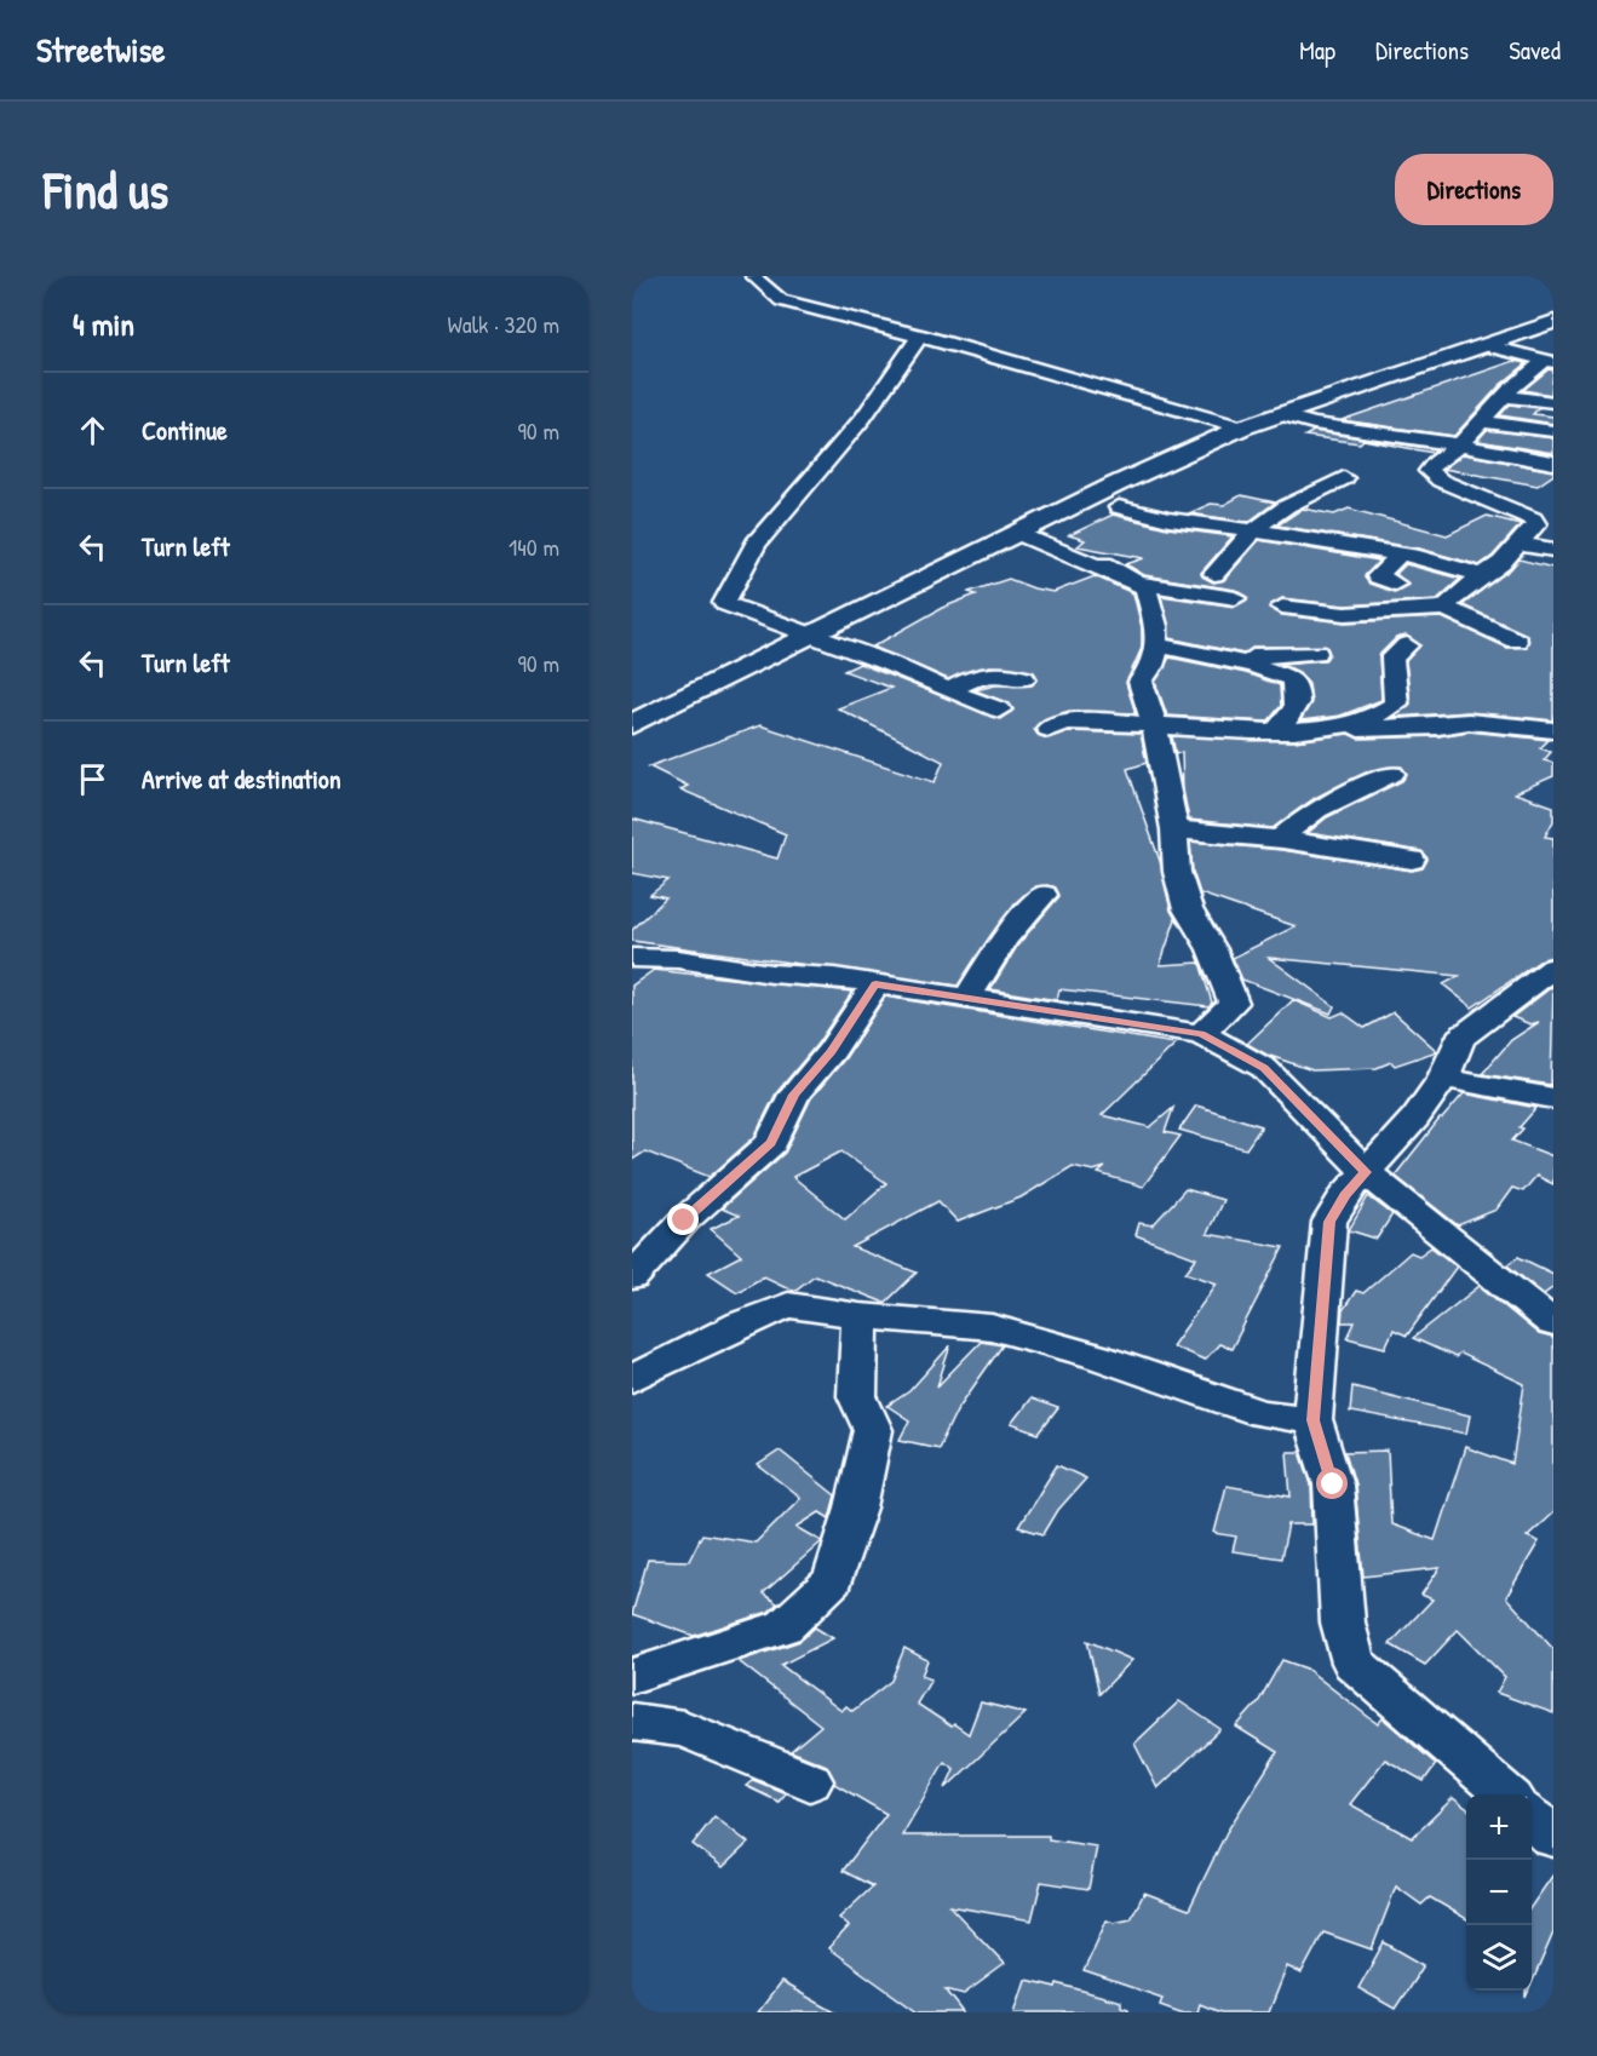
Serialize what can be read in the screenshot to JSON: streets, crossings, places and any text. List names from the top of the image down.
{
  "page": {
    "header": "Streetwise",
    "nav": ["Map", "Directions", "Saved"],
    "buttons": "Directions",
    "title": "Find us",
    "heading": ["4 min", "Walk · 320 m"],
    "list": [
      ["Continue", "90 m"],
      ["Turn left", "140 m"],
      ["Turn left", "90 m"],
      "Arrive at destination"
    ],
    "map_buttons": ["+", "−"]
  }
}
